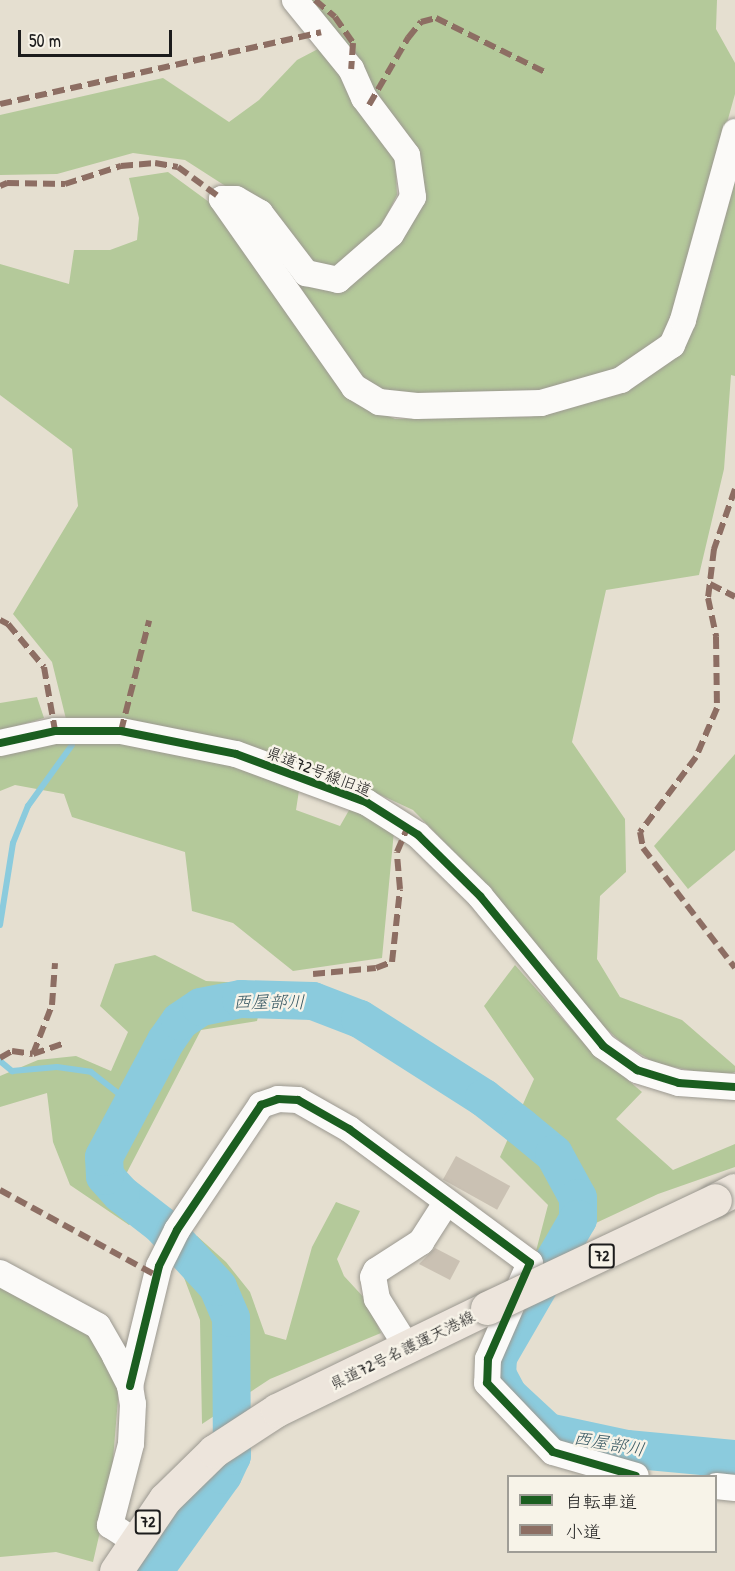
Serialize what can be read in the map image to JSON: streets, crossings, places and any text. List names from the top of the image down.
{
  "streets": {
    "main road": ["72", "県道72号名護運天港線"],
    "street": ["県道72号線旧道"]
  },
  "water": ["西屋部川"],
  "legend": ["自転車道", "小道"],
  "scale_bar": "50 m"
}
